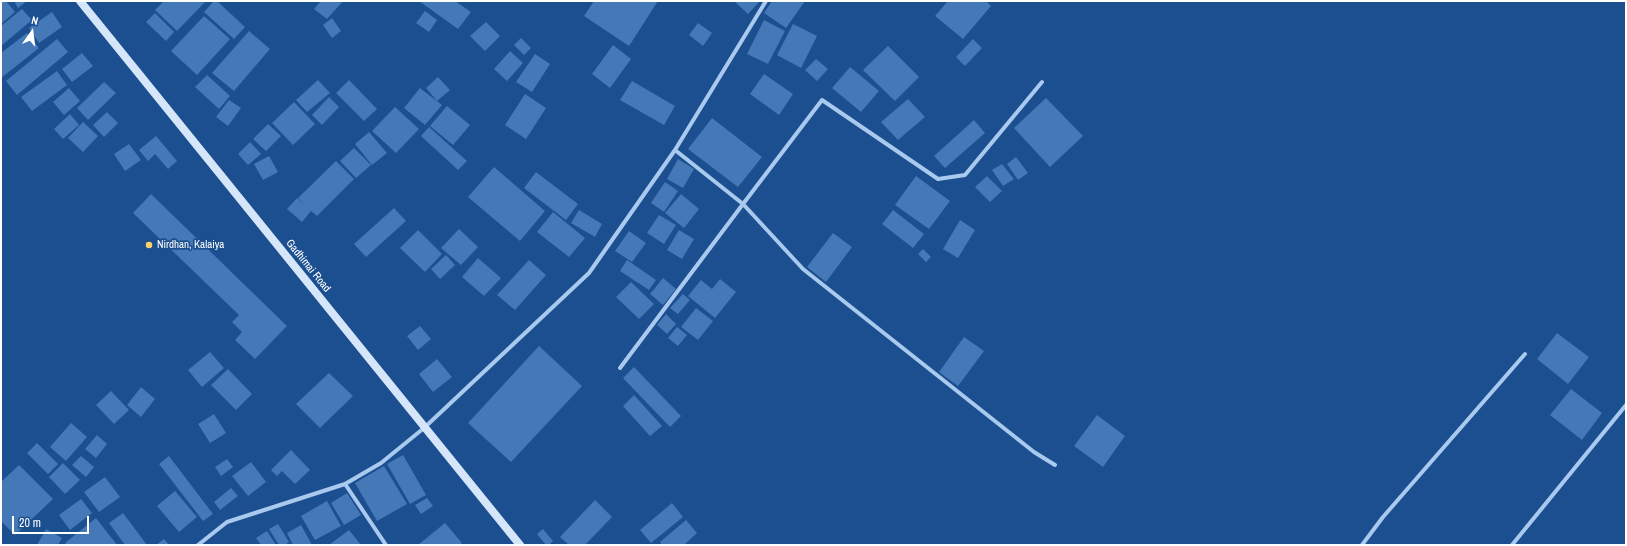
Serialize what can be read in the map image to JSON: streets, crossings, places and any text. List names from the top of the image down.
{
  "streets": {
    "street": ["Gadhimai Road"]
  },
  "places": ["Nirdhan, Kalaiya"],
  "scale_bar": "20 m",
  "north": "top"
}
